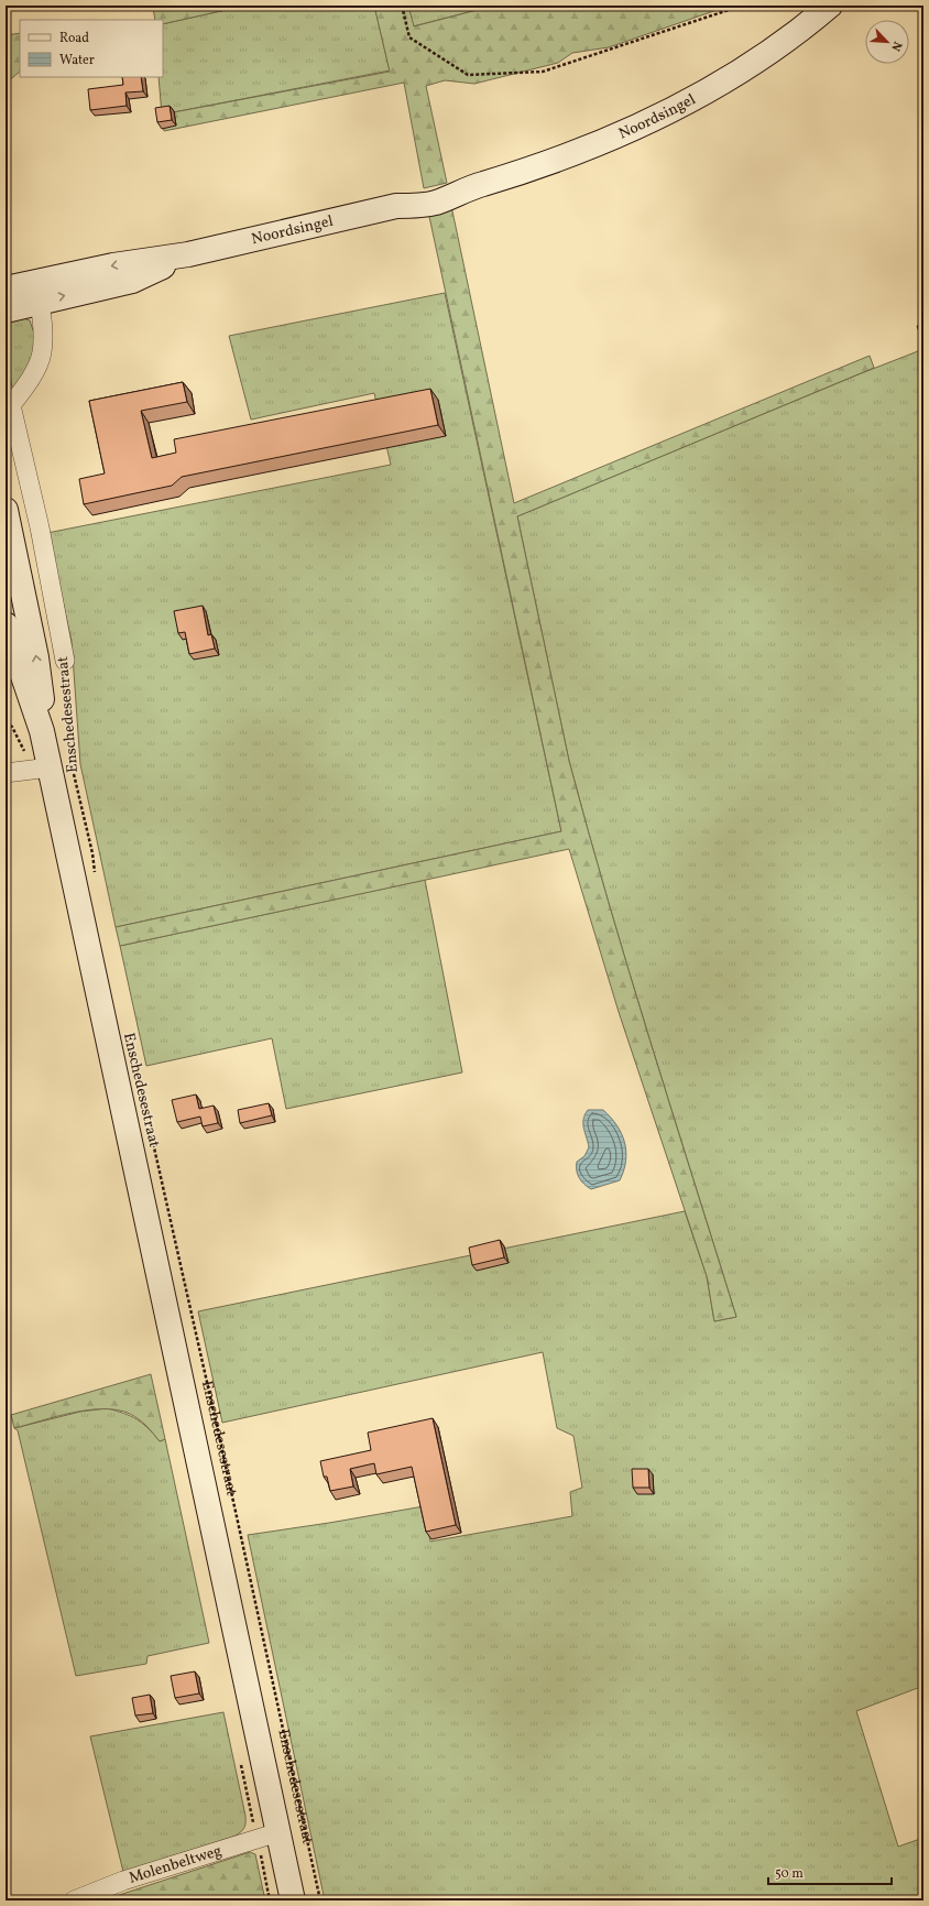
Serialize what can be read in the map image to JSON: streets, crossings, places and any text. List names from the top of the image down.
{
  "streets": {
    "street": ["Noordsingel", "Enschedesestraat", "Molenbeltweg"]
  },
  "crossings": [
    ["Noordsingel", "Enschedesestraat"],
    ["Enschedesestraat", "Molenbeltweg"]
  ],
  "legend": ["Road", "Water"],
  "scale_bar": "50 m",
  "north": "bottom right"
}
